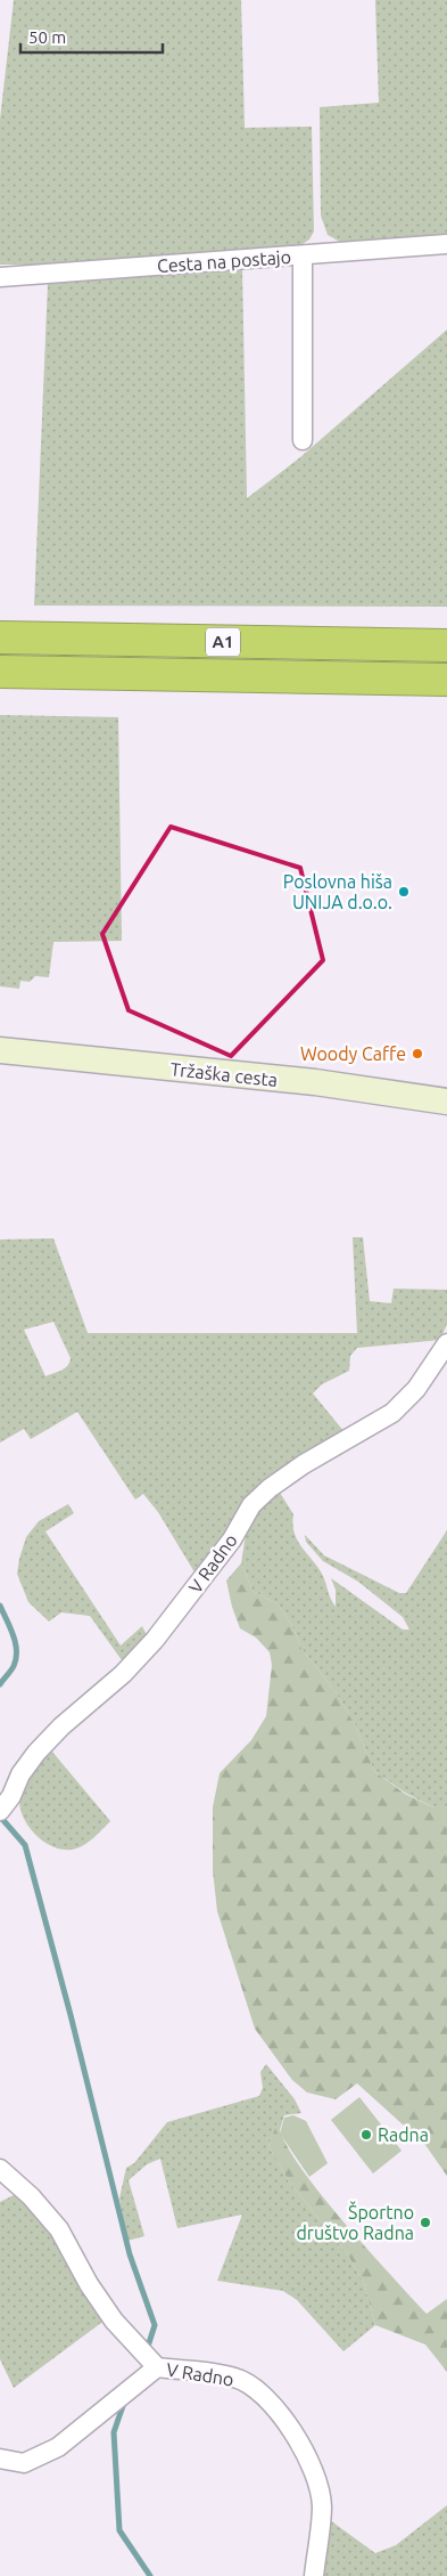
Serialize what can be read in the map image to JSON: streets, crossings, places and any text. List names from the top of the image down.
{
  "streets": {
    "highway": ["A1"],
    "main road": ["Tržaška cesta"],
    "street": ["Cesta na postajo", "V Radno"]
  },
  "places": [
    "Poslovna hiša UNIJA d.o.o.",
    "Woody Caffe",
    "Radna",
    "Športno društvo Radna"
  ],
  "scale_bar": "50 m"
}
